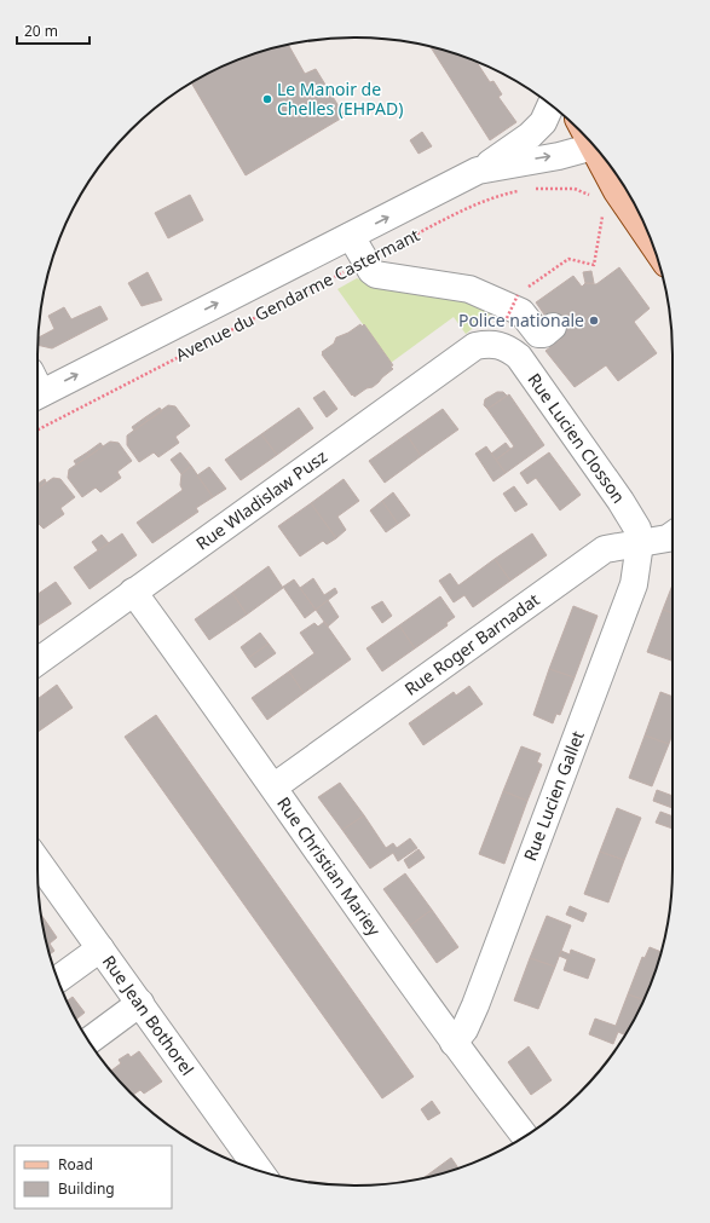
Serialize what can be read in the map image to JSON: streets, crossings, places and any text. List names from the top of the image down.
{
  "streets": {
    "street": [
      "Avenue du Gendarme Castermant",
      "Rue Lucien Closson",
      "Rue Wladislaw Pusz",
      "Rue Roger Barnadat",
      "Rue Lucien Gallet",
      "Rue Christian Mariey",
      "Rue Jean Bothorel"
    ]
  },
  "crossings": [
    ["Rue Lucien Closson", "Rue Wladislaw Pusz"],
    ["Rue Lucien Closson", "Rue Roger Barnadat"],
    ["Rue Lucien Closson", "Rue Lucien Gallet"],
    ["Rue Wladislaw Pusz", "Rue Christian Mariey"],
    ["Rue Roger Barnadat", "Rue Lucien Gallet"],
    ["Rue Roger Barnadat", "Rue Christian Mariey"],
    ["Rue Lucien Gallet", "Rue Christian Mariey"]
  ],
  "one_way": ["Avenue du Gendarme Castermant"],
  "places": ["Le Manoir de Chelles (EHPAD)", "Police nationale"],
  "legend": ["Road", "Building"],
  "scale_bar": "20 m"
}
